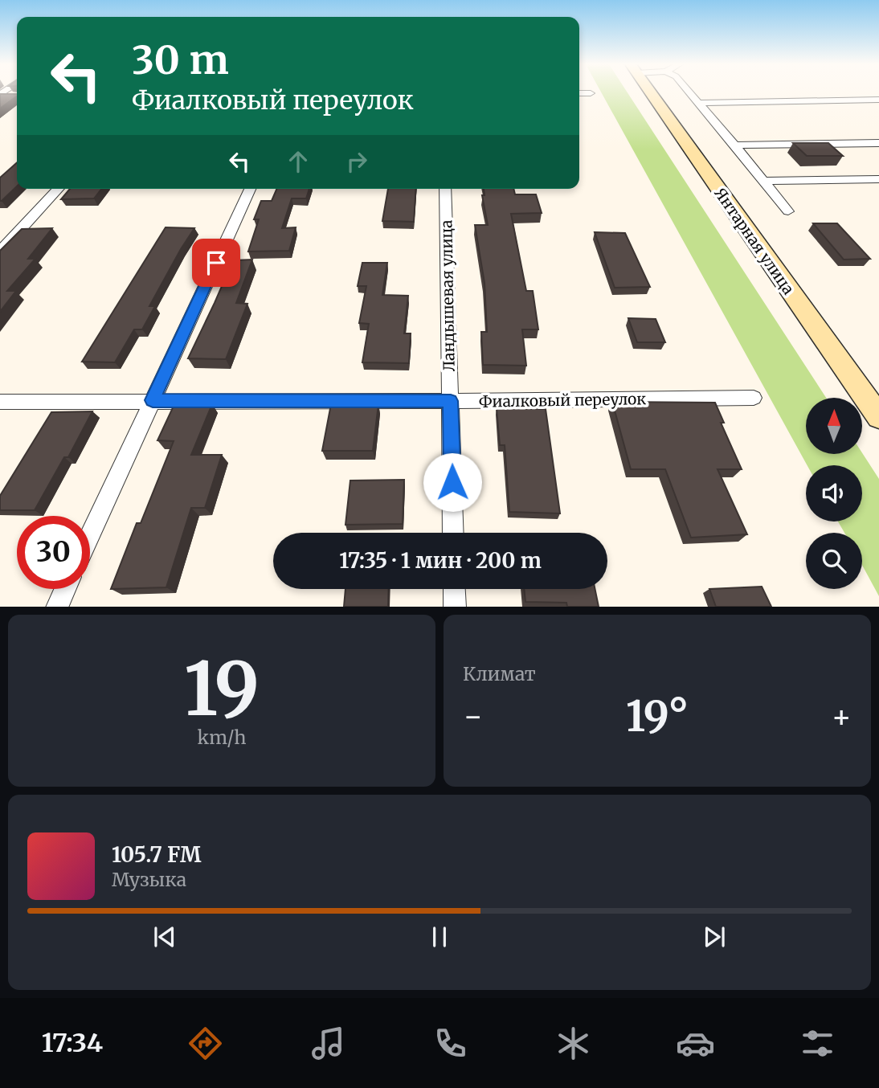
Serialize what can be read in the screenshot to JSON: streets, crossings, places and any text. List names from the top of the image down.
{
  "streets": {
    "street": ["Янтарная улица", "Ландышевая улица", "Фиалковый переулок"]
  },
  "crossings": [
    ["Ландышевая улица", "Фиалковый переулок"]
  ],
  "north": "top",
  "page": {
    "turn": ["30 m", "Фиалковый переулок"],
    "limit": "30",
    "trip": "17:35 · 1 мин · 200 m",
    "tile": [
      ["19", "km/h"],
      "Климат"
    ],
    "heat": ["−", "19°", "+"],
    "song": ["105.7 FM", "Музыка"],
    "tabs": "17:34"
  }
}
